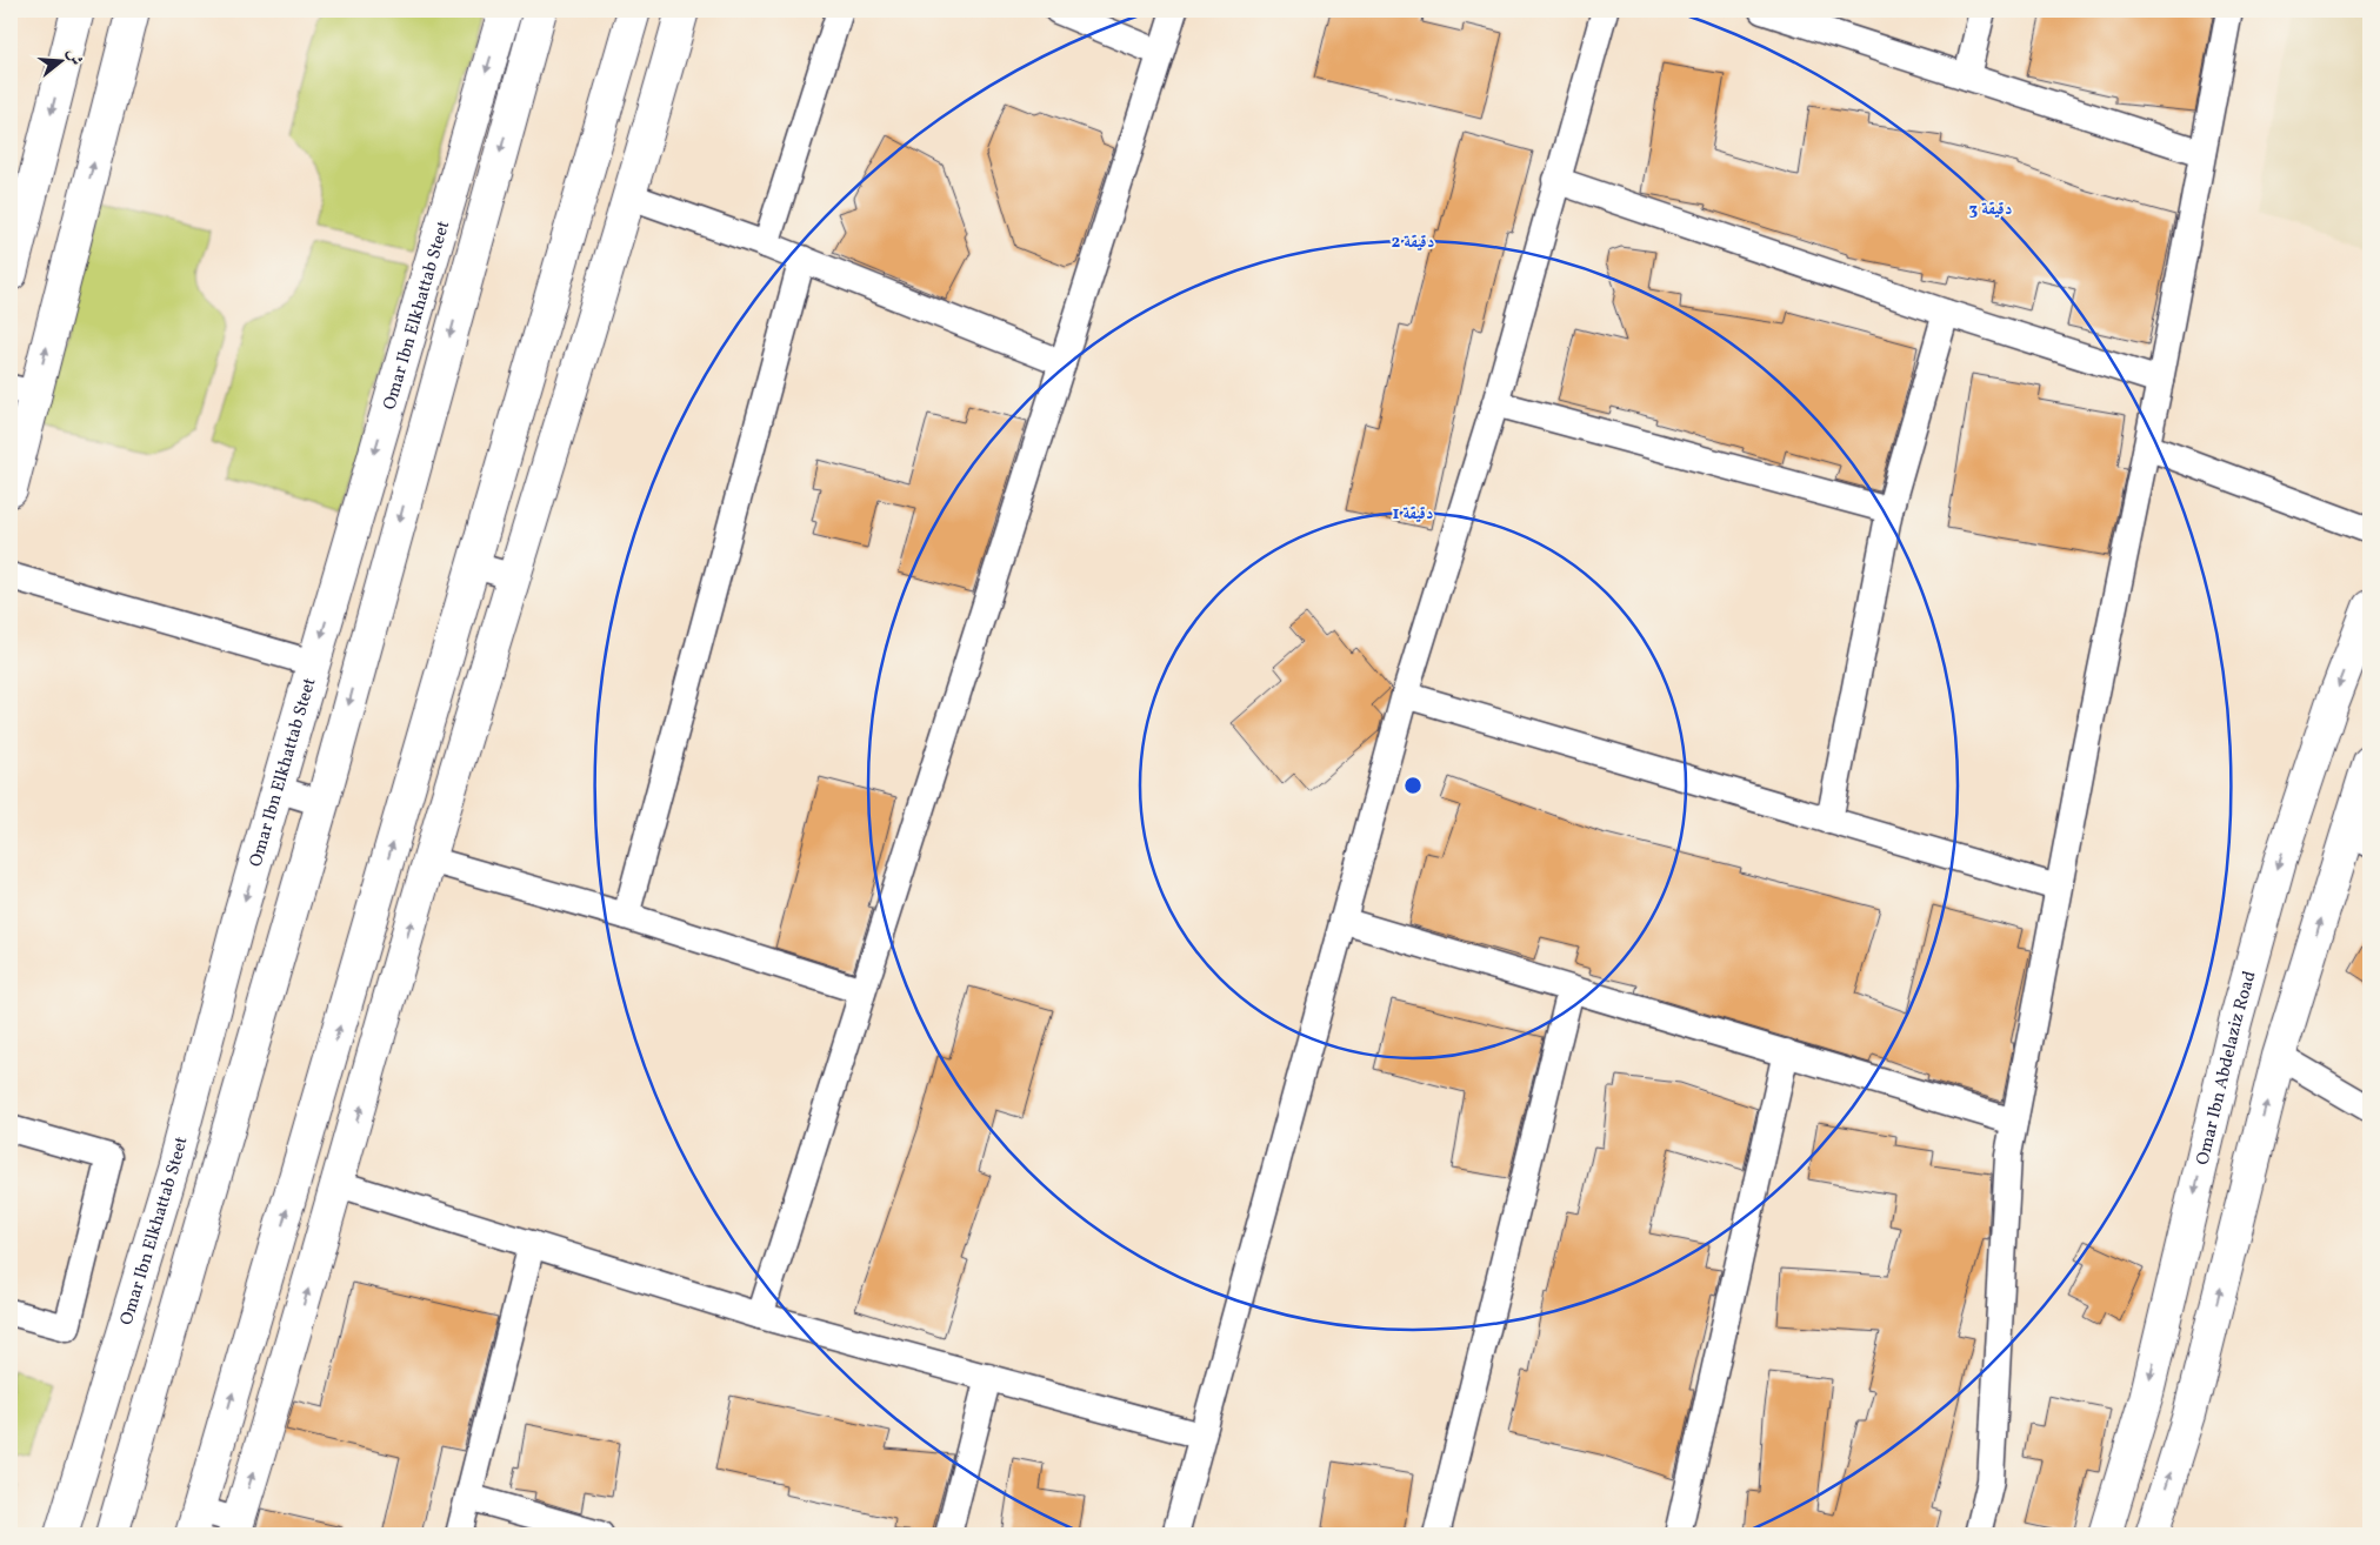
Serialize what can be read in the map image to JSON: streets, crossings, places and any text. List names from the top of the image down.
{
  "streets": {
    "main road": ["Omar Ibn Elkhattab Steet", "Omar Ibn Abdelaziz Road"]
  },
  "north": "right",
  "rings": ["3 دقيقة", "2 دقيقة", "1 دقيقة"]
}
